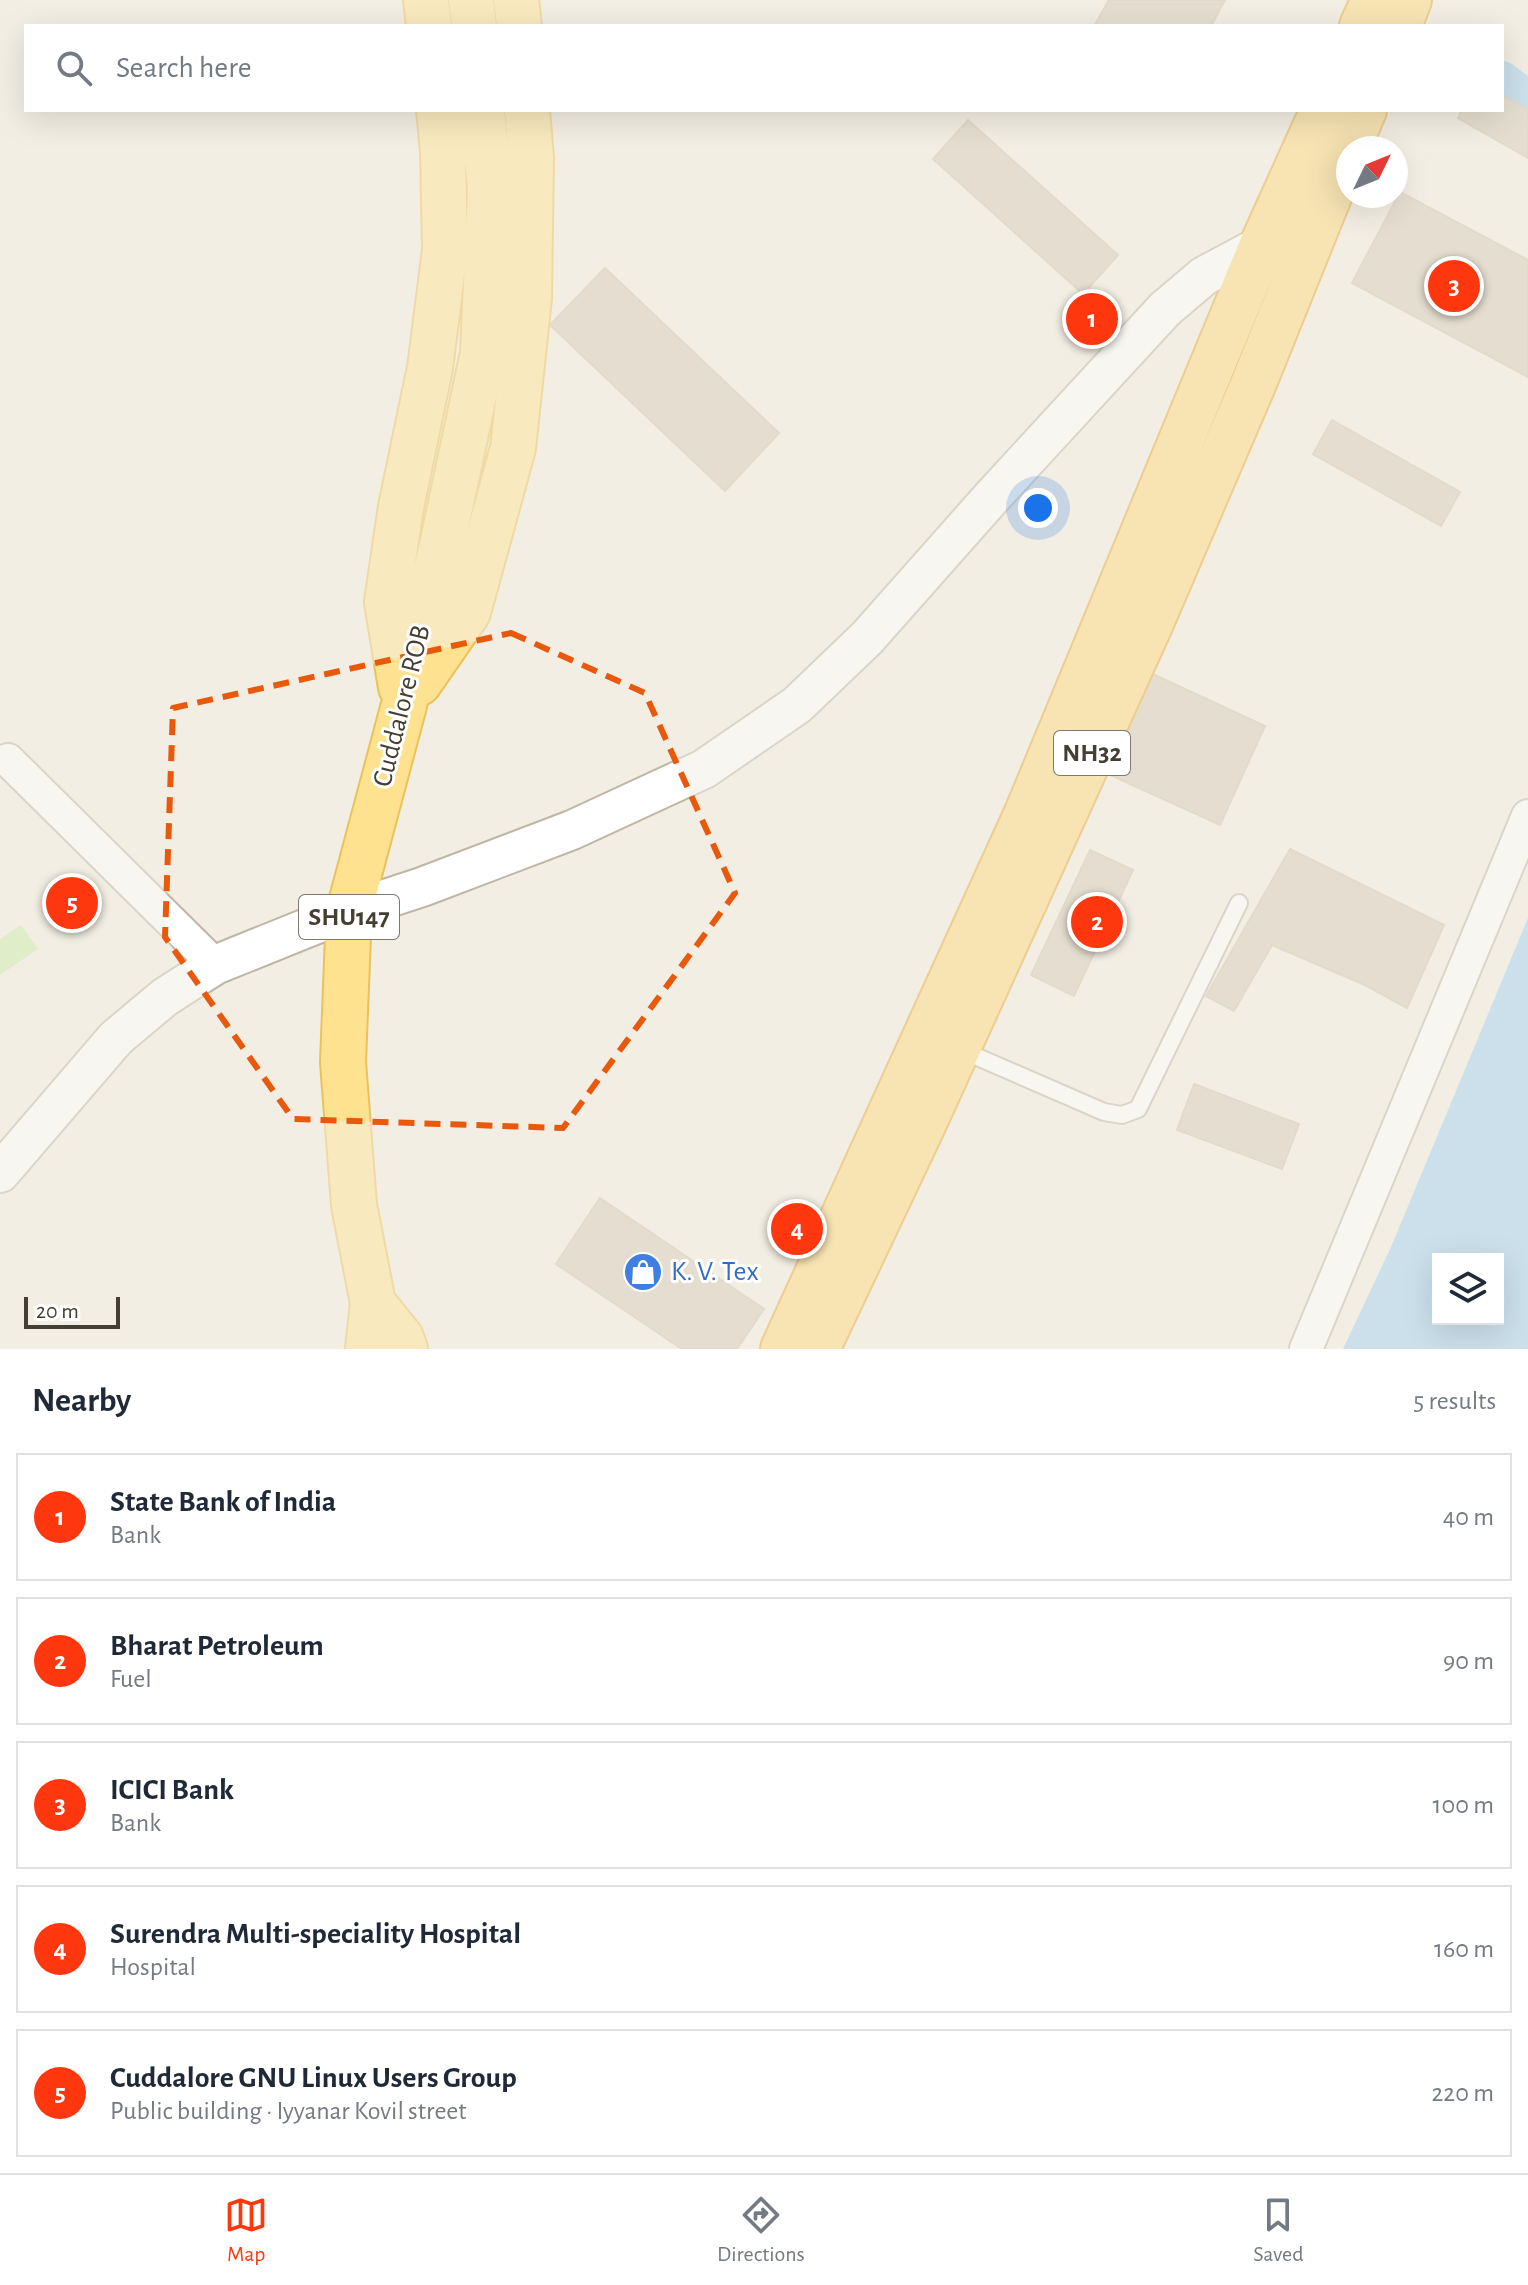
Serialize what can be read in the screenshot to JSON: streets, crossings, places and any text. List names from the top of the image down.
{
  "streets": {
    "highway": ["NH32"],
    "main road": ["Cuddalore ROB", "SHU147"]
  },
  "places": {
    "shop": ["K. V. Tex"]
  },
  "scale_bar": "20 m",
  "north": "top right",
  "page": {
    "search": "Search here",
    "pins": [
      "3",
      "1",
      "5",
      "2",
      "4"
    ],
    "scale": "20 m",
    "heading": ["Nearby", "5 results"],
    "list": [
      {
        "mark": "1",
        "name": "State Bank of India",
        "note": "Bank",
        "value": "40 m"
      },
      {
        "mark": "2",
        "name": "Bharat Petroleum",
        "note": "Fuel",
        "value": "90 m"
      },
      {
        "mark": "3",
        "name": "ICICI Bank",
        "note": "Bank",
        "value": "100 m"
      },
      {
        "mark": "4",
        "name": "Surendra Multi-speciality Hospital",
        "note": "Hospital",
        "value": "160 m"
      },
      {
        "mark": "5",
        "name": "Cuddalore GNU Linux Users Group",
        "note": "Public building · Iyyanar Kovil street",
        "value": "220 m"
      }
    ],
    "nav": ["Map", "Directions", "Saved"]
  }
}
